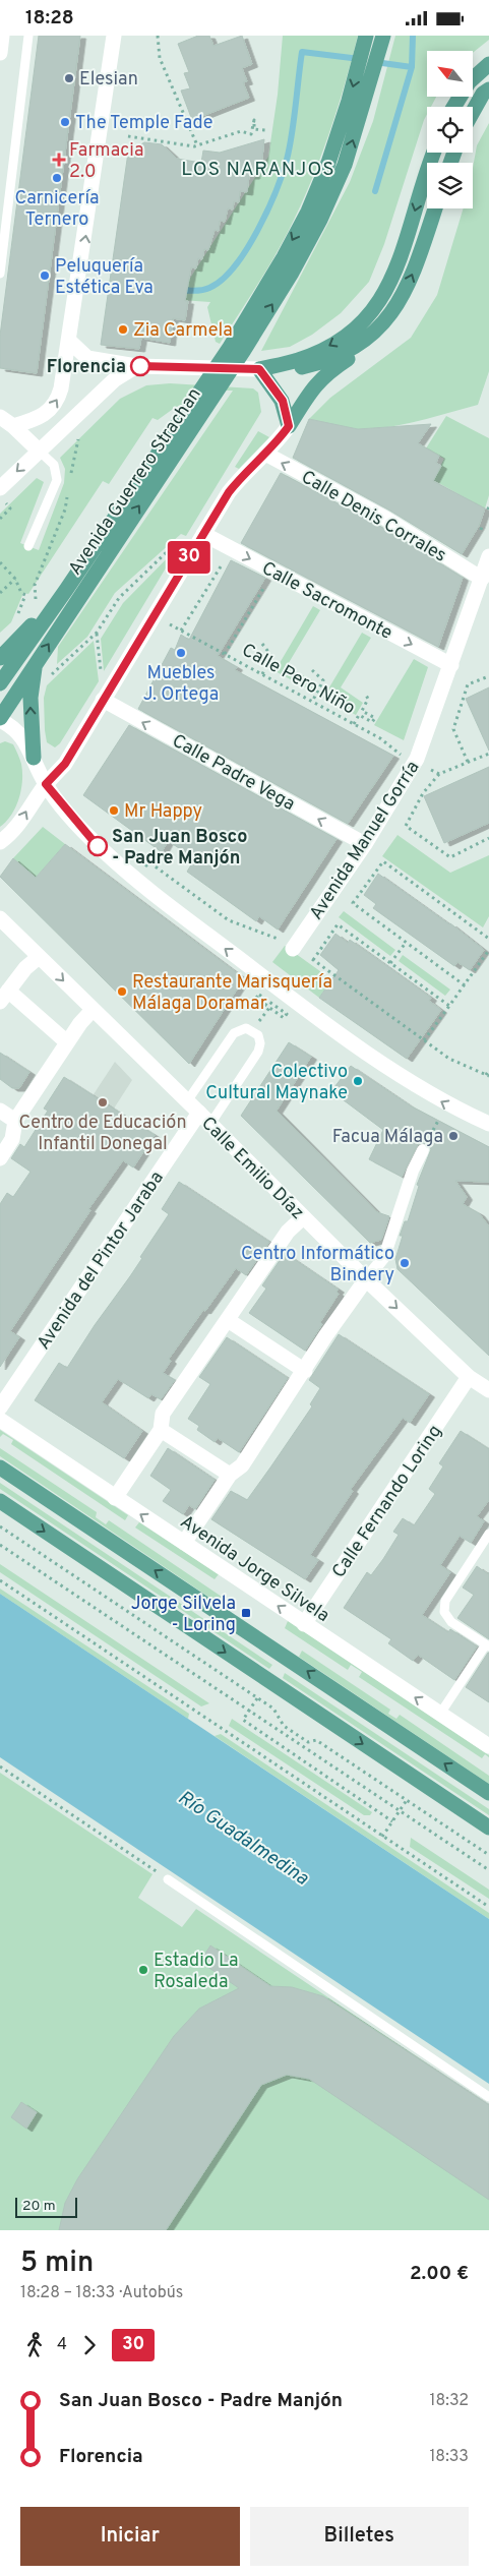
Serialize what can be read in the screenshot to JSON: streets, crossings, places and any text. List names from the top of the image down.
{
  "streets": {
    "main road": ["Avenida Guerrero Strachan"],
    "street": [
      "Calle Denis Corrales",
      "Calle Sacromonte",
      "Calle Padre Vega",
      "Avenida Manuel Gorría",
      "Calle Emilio Díaz",
      "Avenida del Pintor Jaraba",
      "Calle Fernando Loring",
      "Avenida Jorge Silvela"
    ],
    "path": ["Calle Pero Niño"]
  },
  "crossings": [
    ["Calle Denis Corrales", "Avenida Manuel Gorría"],
    ["Calle Sacromonte", "Avenida Manuel Gorría"],
    ["Calle Padre Vega", "Avenida Manuel Gorría"],
    ["Calle Emilio Díaz", "Avenida del Pintor Jaraba"],
    ["Calle Emilio Díaz", "Calle Fernando Loring"],
    ["Calle Fernando Loring", "Avenida Jorge Silvela"]
  ],
  "one_way": ["Calle Denis Corrales", "Calle Sacromonte", "Avenida Jorge Silvela"],
  "districts": ["LOS NARANJOS"],
  "water": ["Río Guadalmedina"],
  "places": {
    "other": [
      "Elesian",
      "The Temple Fade",
      "Carnicería Ternero",
      "Peluquería Estética Eva",
      "Zia Carmela",
      "Florencia",
      "Muebles J. Ortega",
      "Mr Happy",
      "San Juan Bosco - Padre Manjón",
      "Restaurante Marisquería Málaga Doramar",
      "Colectivo Cultural Maynake",
      "Centro de Educación Infantil Donegal",
      "Facua Málaga",
      "Centro Informático Bindery",
      "Estadio La Rosaleda"
    ],
    "health": ["Farmacia 2.0"],
    "transit": ["Jorge Silvela - Loring"]
  },
  "lines": ["bus line 30"],
  "scale_bar": "20 m",
  "north": "top left",
  "page": {
    "status": "18:28",
    "on_map": "30",
    "scale": "20 m",
    "heading": ["5 min", "18:28 – 18:33 · Autobús", "2.00 €"],
    "legs": ["4", "30"],
    "list": [
      {
        "name": "San Juan Bosco - Padre Manjón",
        "value": "18:32"
      },
      {
        "name": "Florencia",
        "value": "18:33"
      }
    ],
    "buttons": ["Iniciar", "Billetes"]
  }
}
